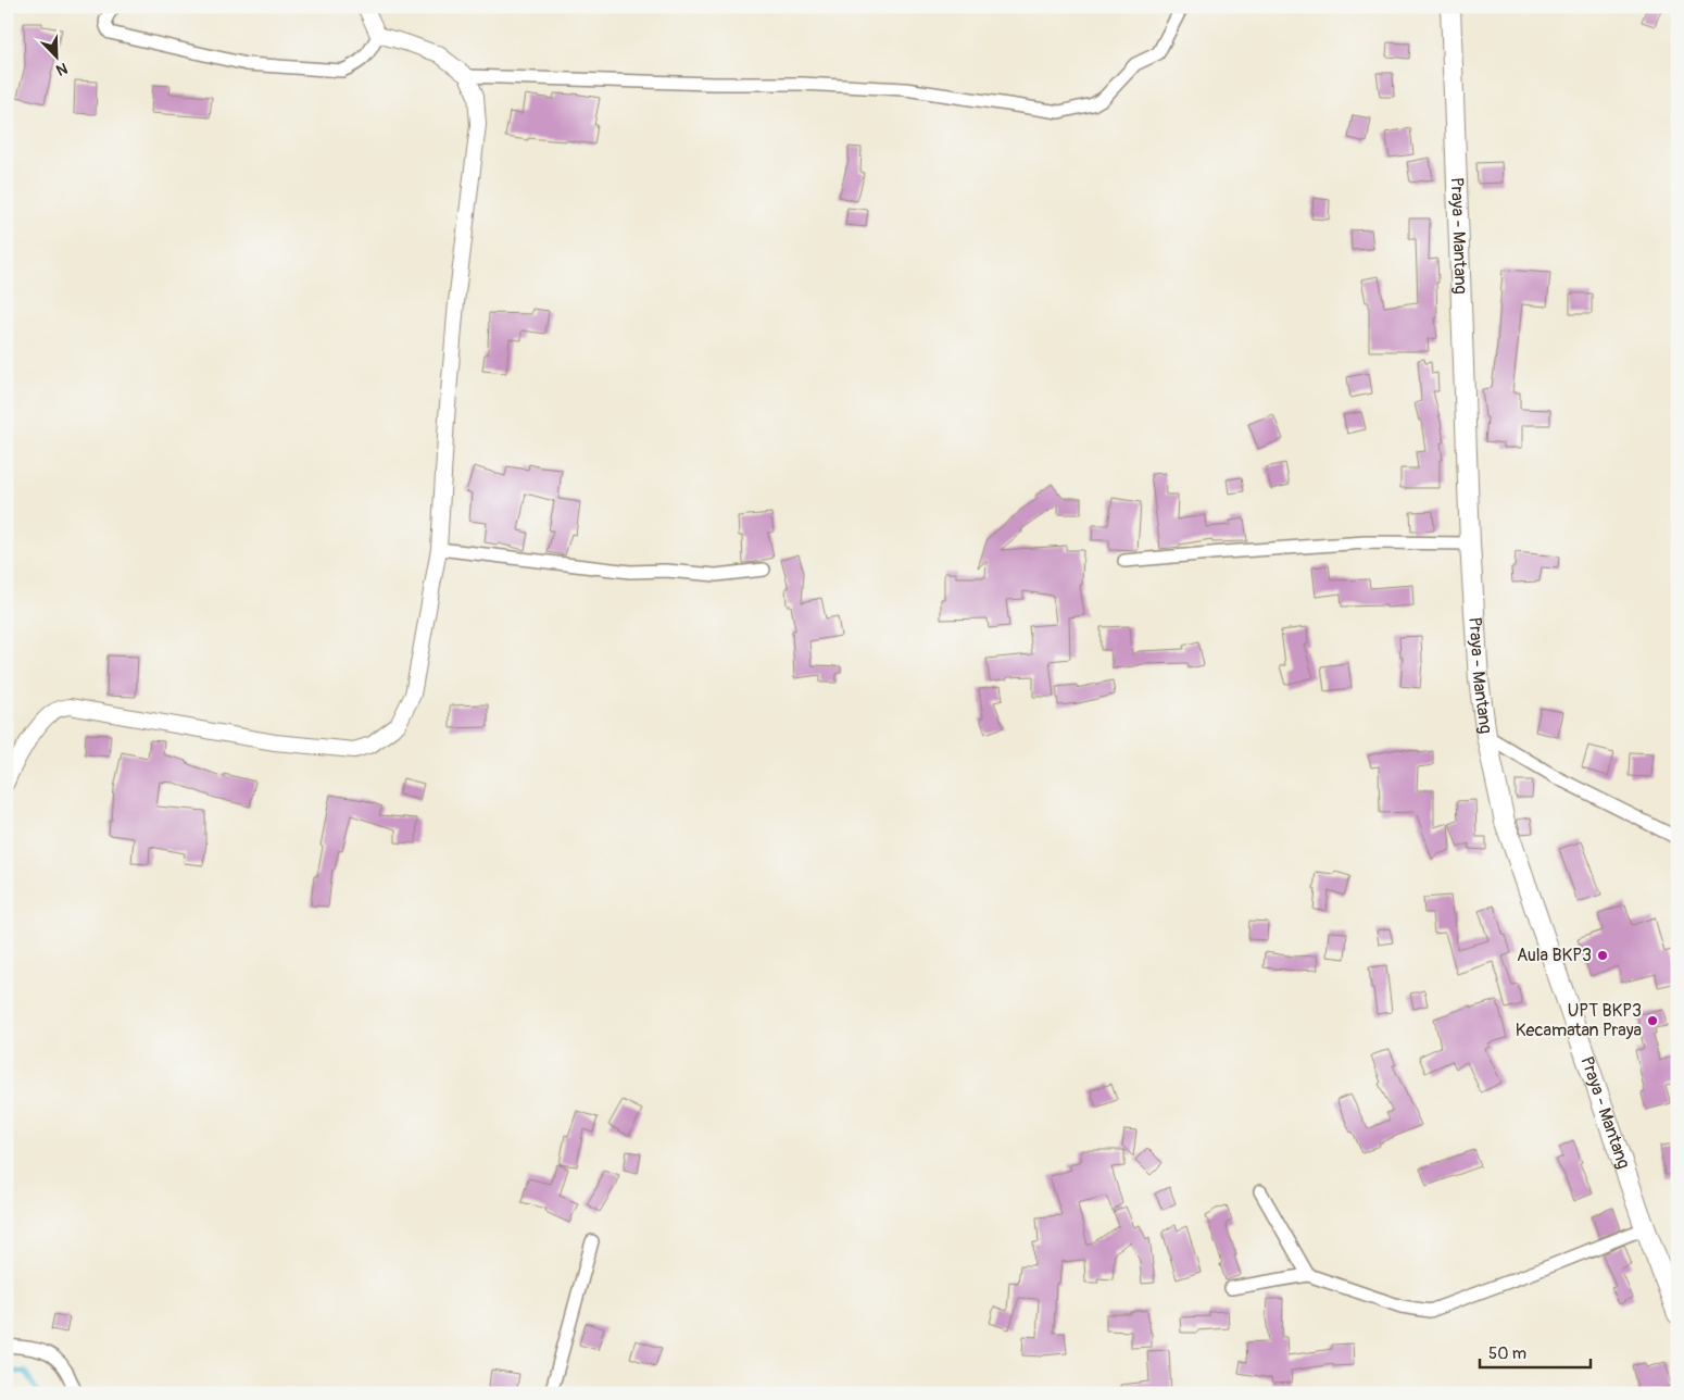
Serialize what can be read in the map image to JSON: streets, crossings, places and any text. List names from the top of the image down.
{
  "streets": {
    "main road": ["Praya - Mantang"]
  },
  "places": ["Aula BKP3", "UPT BKP3 Kecamatan Praya"],
  "scale_bar": "50 m",
  "north": "bottom right"
}
